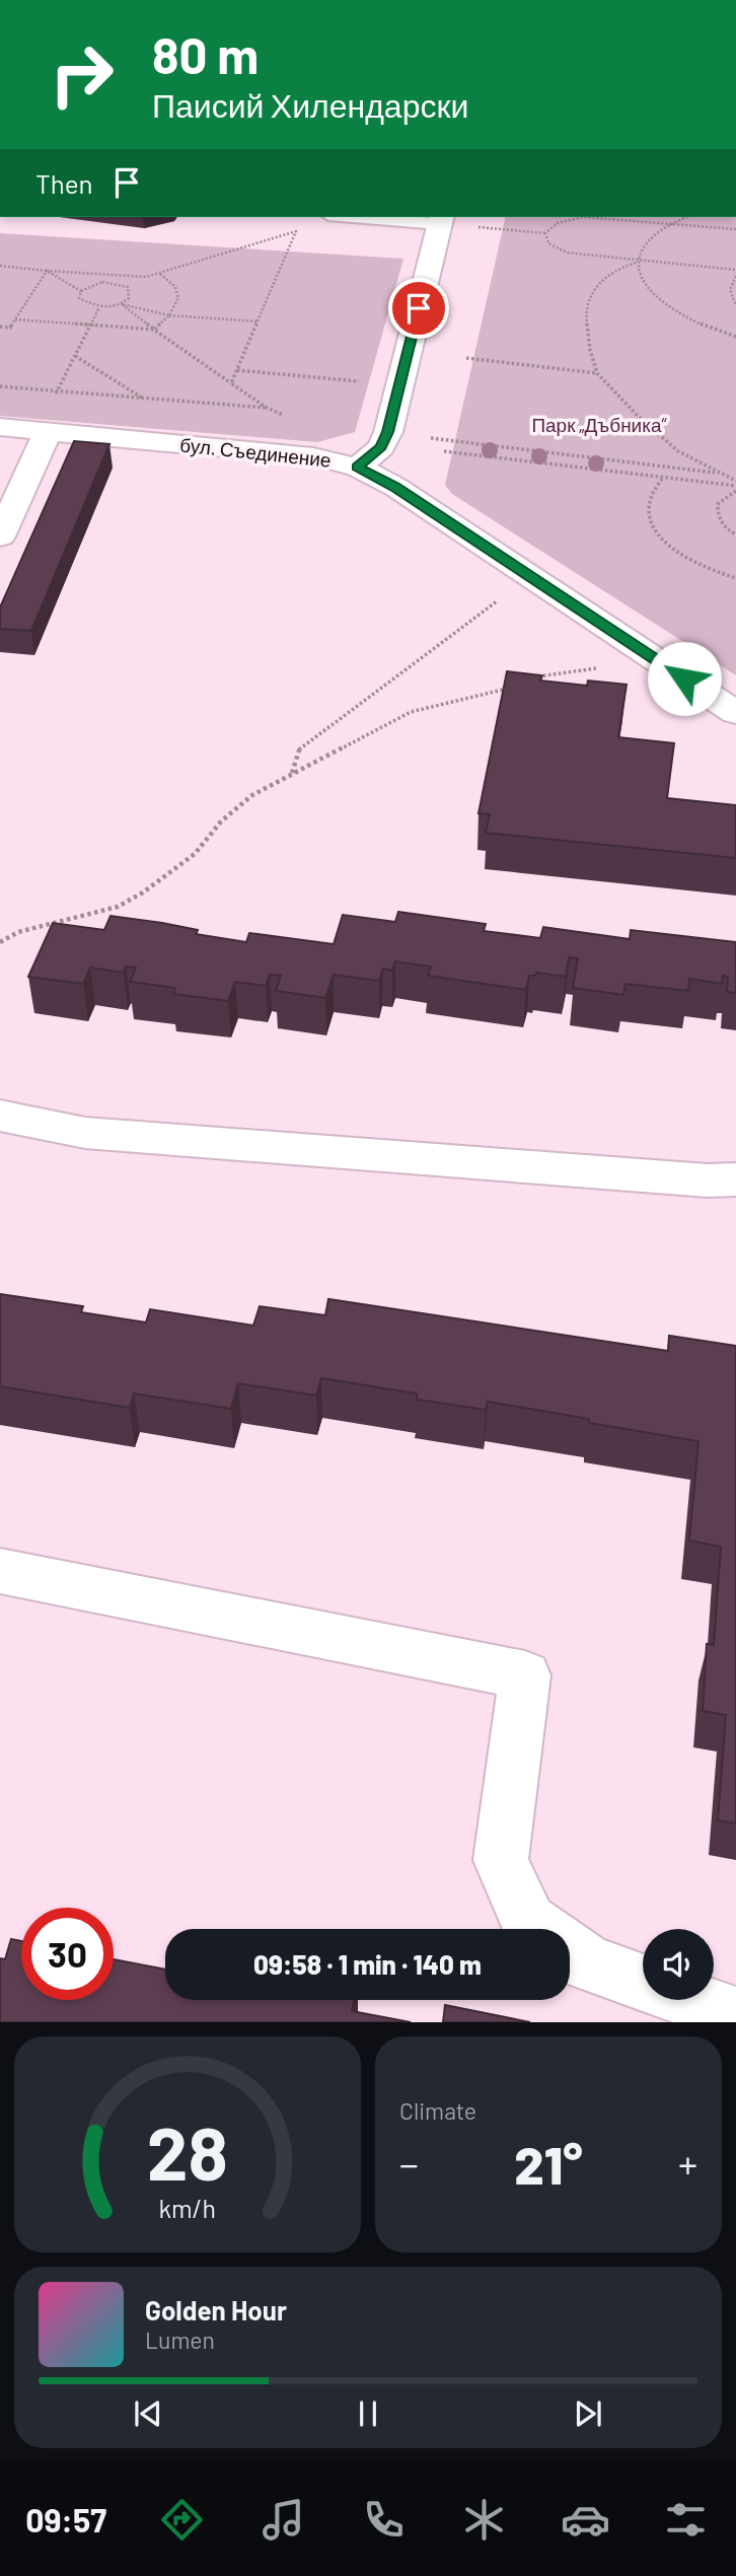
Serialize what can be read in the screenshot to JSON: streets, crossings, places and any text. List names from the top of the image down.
{
  "streets": {
    "street": ["бул. Съединение"]
  },
  "parks": ["Парк „Дъбника“"],
  "page": {
    "turn": ["80 m", "Паисий Хилендарски"],
    "then": "Then",
    "limit": "30",
    "trip": "09:58 · 1 min · 140 m",
    "tile": "Climate",
    "heat": ["−", "21°", "+"],
    "song": ["Golden Hour", "Lumen"],
    "tabs": "09:57",
    "gauge": ["28", "km/h"]
  }
}
